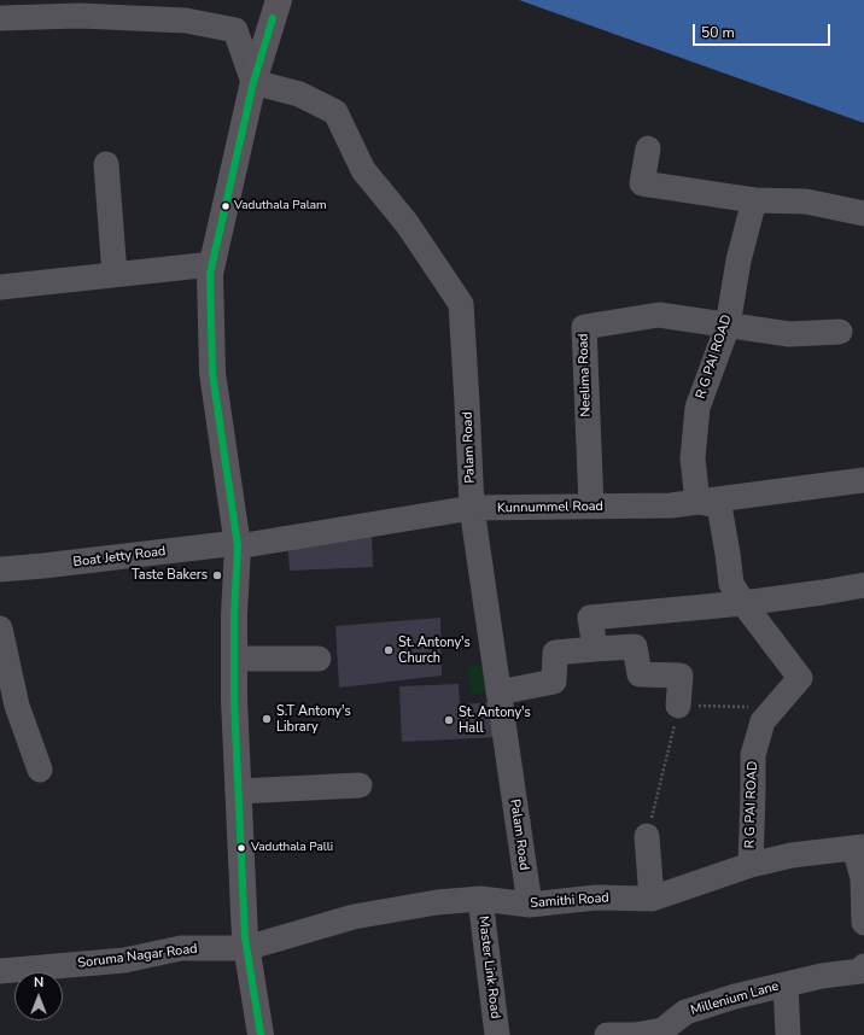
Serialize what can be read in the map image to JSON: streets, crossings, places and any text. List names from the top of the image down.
{
  "streets": {
    "street": [
      "R G PAI ROAD",
      "Neelima Road",
      "Palam Road",
      "Kunnummel Road",
      "Boat Jetty Road",
      "Samithi Road",
      "Soruma Nagar Road",
      "Master Link Road",
      "Millenium Lane"
    ]
  },
  "crossings": [
    ["R G PAI ROAD", "Neelima Road"],
    ["R G PAI ROAD", "Kunnummel Road"],
    ["R G PAI ROAD", "Samithi Road"],
    ["Neelima Road", "Kunnummel Road"],
    ["Palam Road", "Kunnummel Road"],
    ["Palam Road", "Samithi Road"],
    ["Kunnummel Road", "Boat Jetty Road"],
    ["Samithi Road", "Soruma Nagar Road"],
    ["Samithi Road", "Master Link Road"]
  ],
  "places": [
    "Vaduthala Palam",
    "Taste Bakers",
    "St. Antony's Church",
    "S.T Antony's Library",
    "St. Antony's Hall",
    "Vaduthala Palli"
  ],
  "scale_bar": "50 m",
  "north": "top"
}
